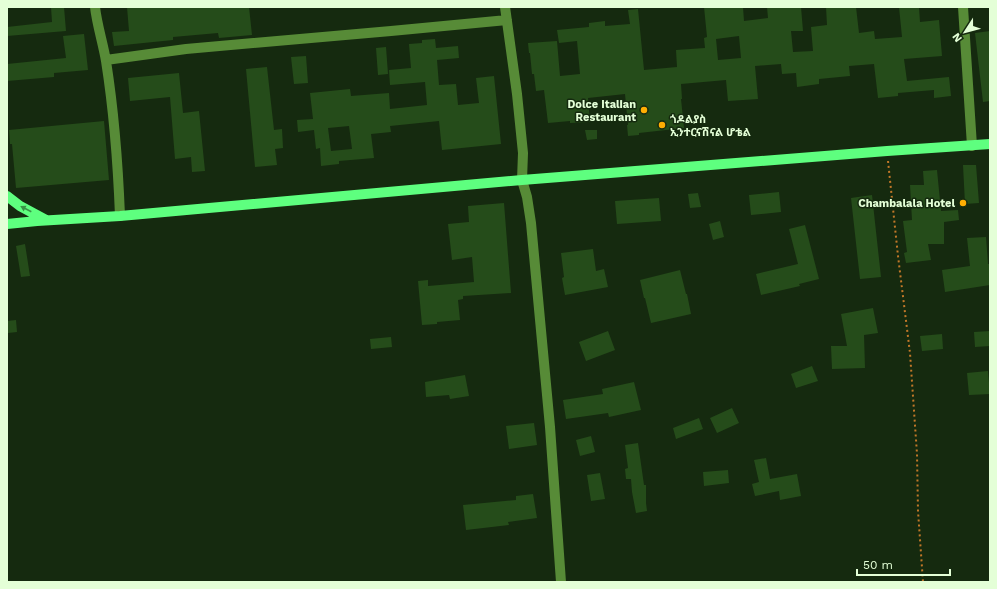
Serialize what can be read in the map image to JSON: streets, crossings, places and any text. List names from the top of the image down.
{
  "places": ["Dolce Italian Restaurant", "ጎዶልያስ ኢንተርናሽናል ሆቴል", "Chambalala Hotel"],
  "scale_bar": "50 m",
  "north": "bottom left"
}
